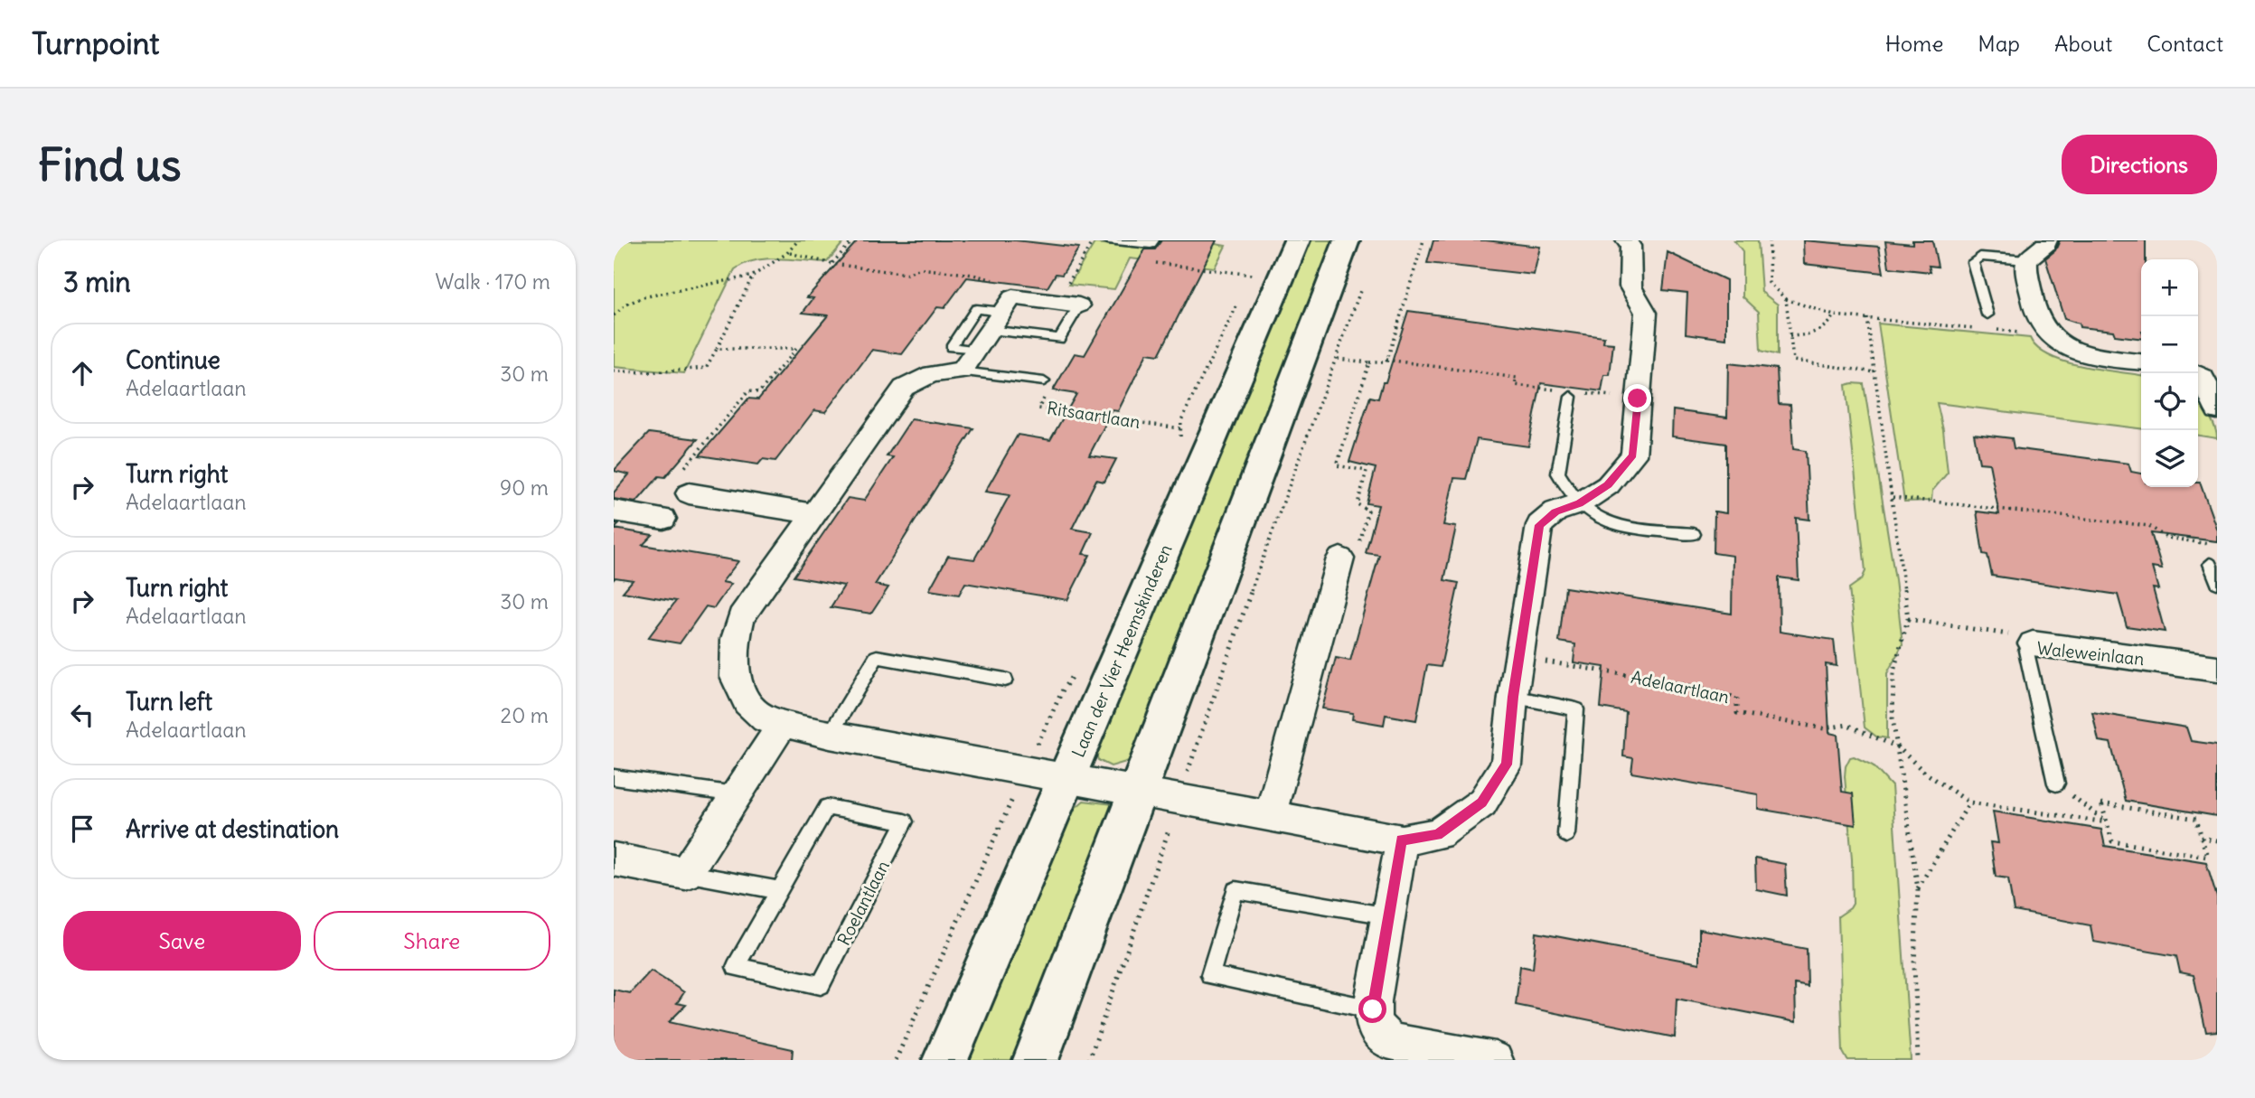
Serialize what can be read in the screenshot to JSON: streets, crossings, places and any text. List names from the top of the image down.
{
  "streets": {
    "street": ["Ritsaartlaan", "Laan der Vier Heemskinderen", "Waleweinlaan"],
    "lane": ["Roelantlaan"],
    "path": ["Adelaartlaan"]
  },
  "page": {
    "header": "Turnpoint",
    "nav": [
      "Home",
      "Map",
      "About",
      "Contact"
    ],
    "buttons": [
      "Directions",
      ["Save", "Share"]
    ],
    "title": "Find us",
    "heading": ["3 min", "Walk · 170 m"],
    "map_buttons": ["+", "−"],
    "list": [
      ["Continue", "Adelaartlaan", "30 m"],
      ["Turn right", "Adelaartlaan", "90 m"],
      ["Turn right", "Adelaartlaan", "30 m"],
      ["Turn left", "Adelaartlaan", "20 m"],
      "Arrive at destination"
    ]
  }
}
